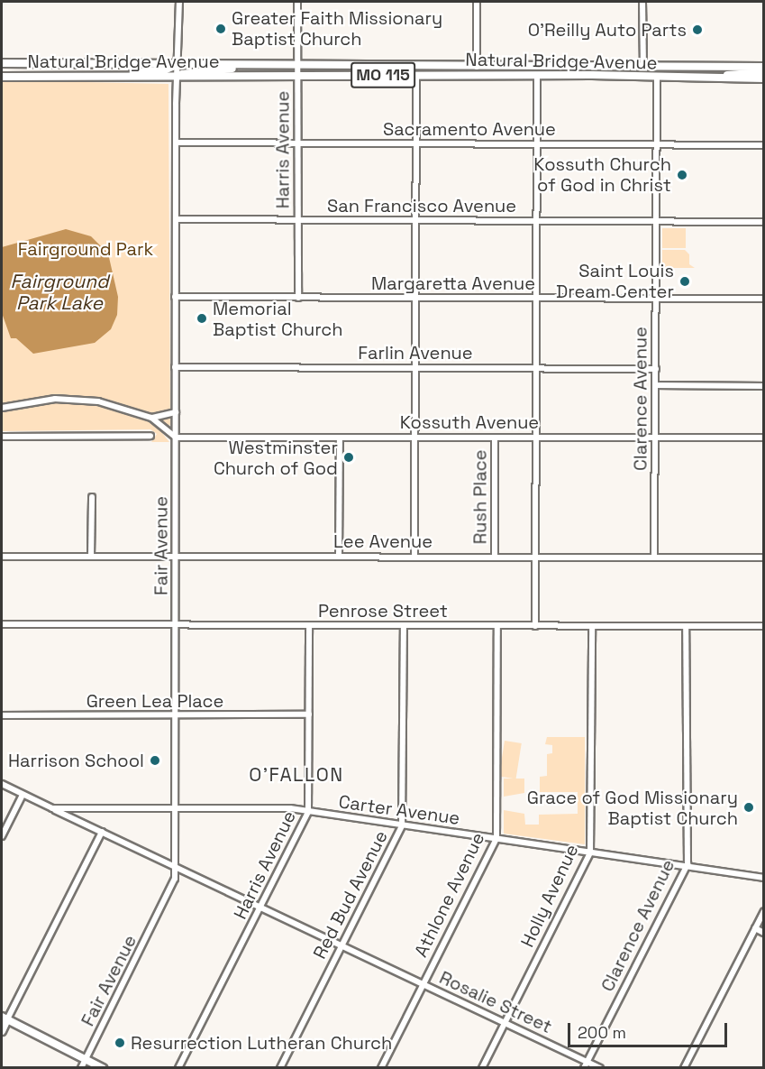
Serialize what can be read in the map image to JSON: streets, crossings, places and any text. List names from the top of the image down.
{
  "streets": {
    "main road": ["Natural Bridge Avenue", "MO 115"],
    "street": [
      "Sacramento Avenue",
      "Harris Avenue",
      "San Francisco Avenue",
      "Margaretta Avenue",
      "Farlin Avenue",
      "Clarence Avenue",
      "Kossuth Avenue",
      "Rush Place",
      "Lee Avenue",
      "Fair Avenue",
      "Penrose Street",
      "Green Lea Place",
      "Carter Avenue",
      "Red Bud Avenue",
      "Athlone Avenue",
      "Holly Avenue",
      "Rosalie Street"
    ]
  },
  "crossings": [
    ["Natural Bridge Avenue", "Harris Avenue"],
    ["Natural Bridge Avenue", "Clarence Avenue"],
    ["Natural Bridge Avenue", "Fair Avenue"],
    ["Sacramento Avenue", "Harris Avenue"],
    ["Sacramento Avenue", "Clarence Avenue"],
    ["Sacramento Avenue", "Fair Avenue"],
    ["Harris Avenue", "San Francisco Avenue"],
    ["Harris Avenue", "Margaretta Avenue"],
    ["Harris Avenue", "Penrose Street"],
    ["Harris Avenue", "Green Lea Place"],
    ["Harris Avenue", "Carter Avenue"],
    ["Harris Avenue", "Rosalie Street"],
    ["San Francisco Avenue", "Clarence Avenue"],
    ["San Francisco Avenue", "Fair Avenue"],
    ["Margaretta Avenue", "Clarence Avenue"],
    ["Margaretta Avenue", "Fair Avenue"],
    ["Farlin Avenue", "Clarence Avenue"],
    ["Farlin Avenue", "Fair Avenue"],
    ["Clarence Avenue", "Kossuth Avenue"],
    ["Clarence Avenue", "Lee Avenue"],
    ["Clarence Avenue", "Penrose Street"],
    ["Clarence Avenue", "Carter Avenue"],
    ["Clarence Avenue", "Rosalie Street"],
    ["Kossuth Avenue", "Rush Place"],
    ["Kossuth Avenue", "Fair Avenue"],
    ["Rush Place", "Lee Avenue"],
    ["Lee Avenue", "Fair Avenue"],
    ["Fair Avenue", "Penrose Street"],
    ["Fair Avenue", "Green Lea Place"],
    ["Fair Avenue", "Carter Avenue"],
    ["Fair Avenue", "Rosalie Street"],
    ["Penrose Street", "Red Bud Avenue"],
    ["Penrose Street", "Athlone Avenue"],
    ["Penrose Street", "Holly Avenue"],
    ["Carter Avenue", "Red Bud Avenue"],
    ["Carter Avenue", "Athlone Avenue"],
    ["Carter Avenue", "Holly Avenue"],
    ["Red Bud Avenue", "Rosalie Street"],
    ["Athlone Avenue", "Rosalie Street"],
    ["Holly Avenue", "Rosalie Street"]
  ],
  "districts": ["O'FALLON"],
  "water": ["Fairground Park Lake"],
  "parks": ["Fairground Park"],
  "places": [
    "Greater Faith Missionary Baptist Church",
    "O'Reilly Auto Parts",
    "Kossuth Church of God in Christ",
    "Saint Louis Dream Center",
    "Memorial Baptist Church",
    "Westminster Church of God",
    "Harrison School",
    "Grace of God Missionary Baptist Church",
    "Resurrection Lutheran Church"
  ],
  "scale_bar": "200 m"
}
